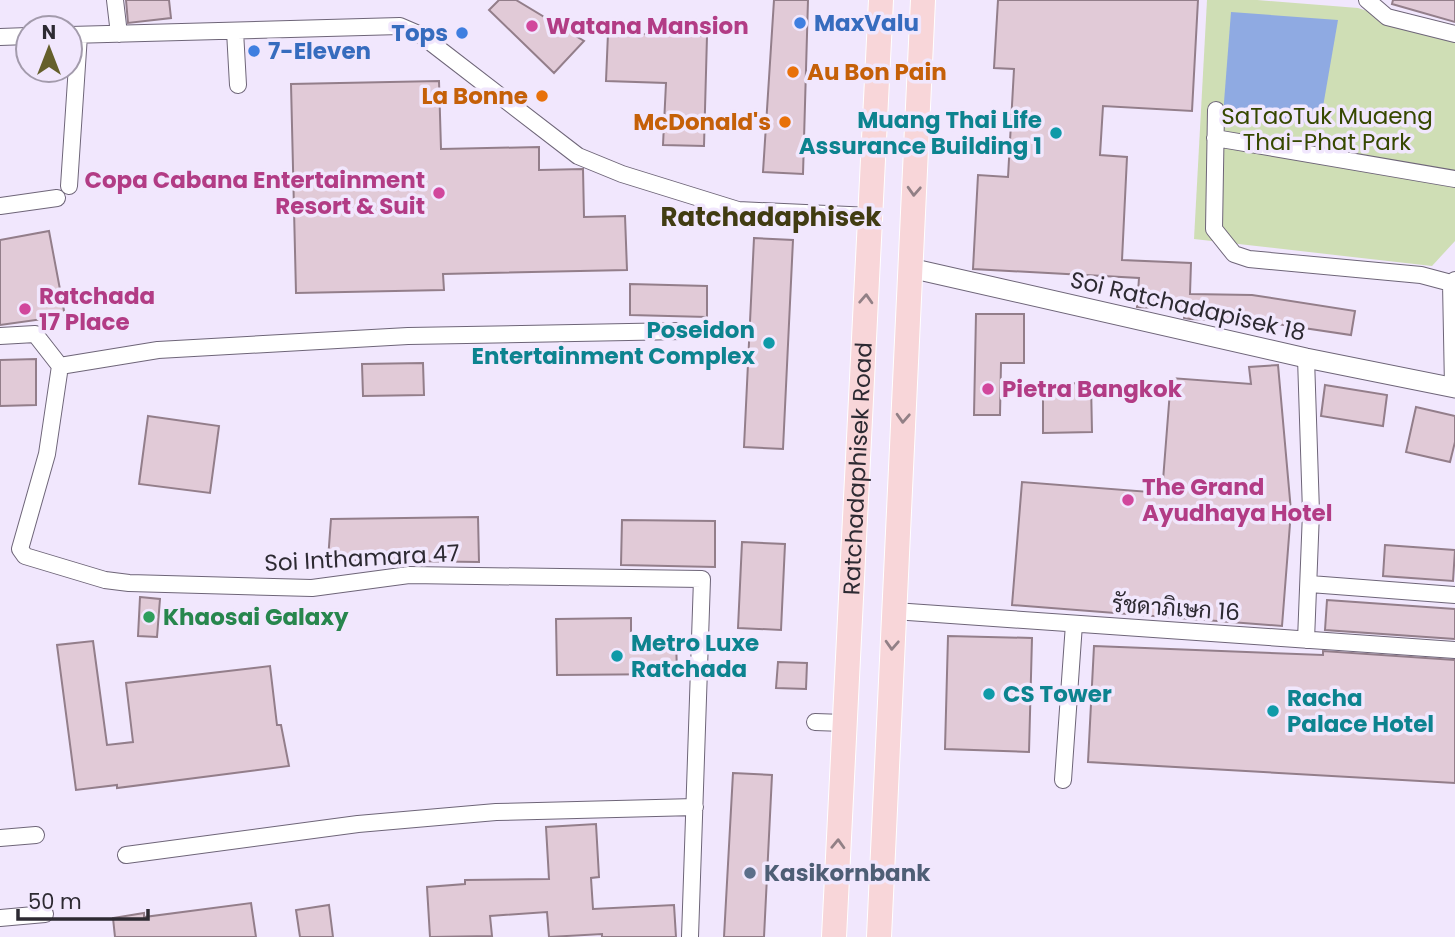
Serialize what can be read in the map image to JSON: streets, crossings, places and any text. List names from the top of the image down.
{
  "streets": {
    "main road": ["Ratchadaphisek Road"],
    "street": ["Soi Ratchadapisek 18", "Soi Inthamara 47", "รัชดาภิเษก 16"]
  },
  "crossings": [
    ["Soi Ratchadapisek 18", "Ratchadaphisek Road"],
    ["Ratchadaphisek Road", "รัชดาภิเษก 16"]
  ],
  "districts": ["Ratchadaphisek"],
  "parks": ["SaTaoTuk Muaeng Thai-Phat Park"],
  "places": [
    "MaxValu",
    "Watana Mansion",
    "Tops",
    "7-Eleven",
    "Au Bon Pain",
    "La Bonne",
    "McDonald's",
    "Muang Thai Life Assurance Building 1",
    "Copa Cabana Entertainment Resort & Suit",
    "Ratchada 17 Place",
    "Poseidon Entertainment Complex",
    "Pietra Bangkok",
    "The Grand Ayudhaya Hotel",
    "Khaosai Galaxy",
    "Metro Luxe Ratchada",
    "CS Tower",
    "Racha Palace Hotel",
    "Kasikornbank"
  ],
  "scale_bar": "50 m",
  "north": "top"
}
